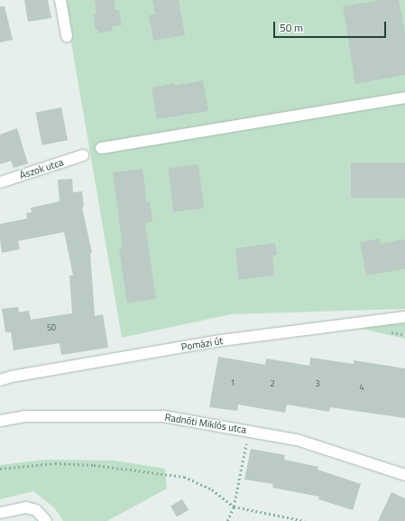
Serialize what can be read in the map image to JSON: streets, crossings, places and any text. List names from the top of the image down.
{
  "streets": {
    "street": ["Ászok utca", "Pomázi út", "Radnóti Miklós utca"]
  },
  "house_numbers": [
    "50",
    "1",
    "2",
    "3",
    "4"
  ],
  "scale_bar": "50 m"
}
